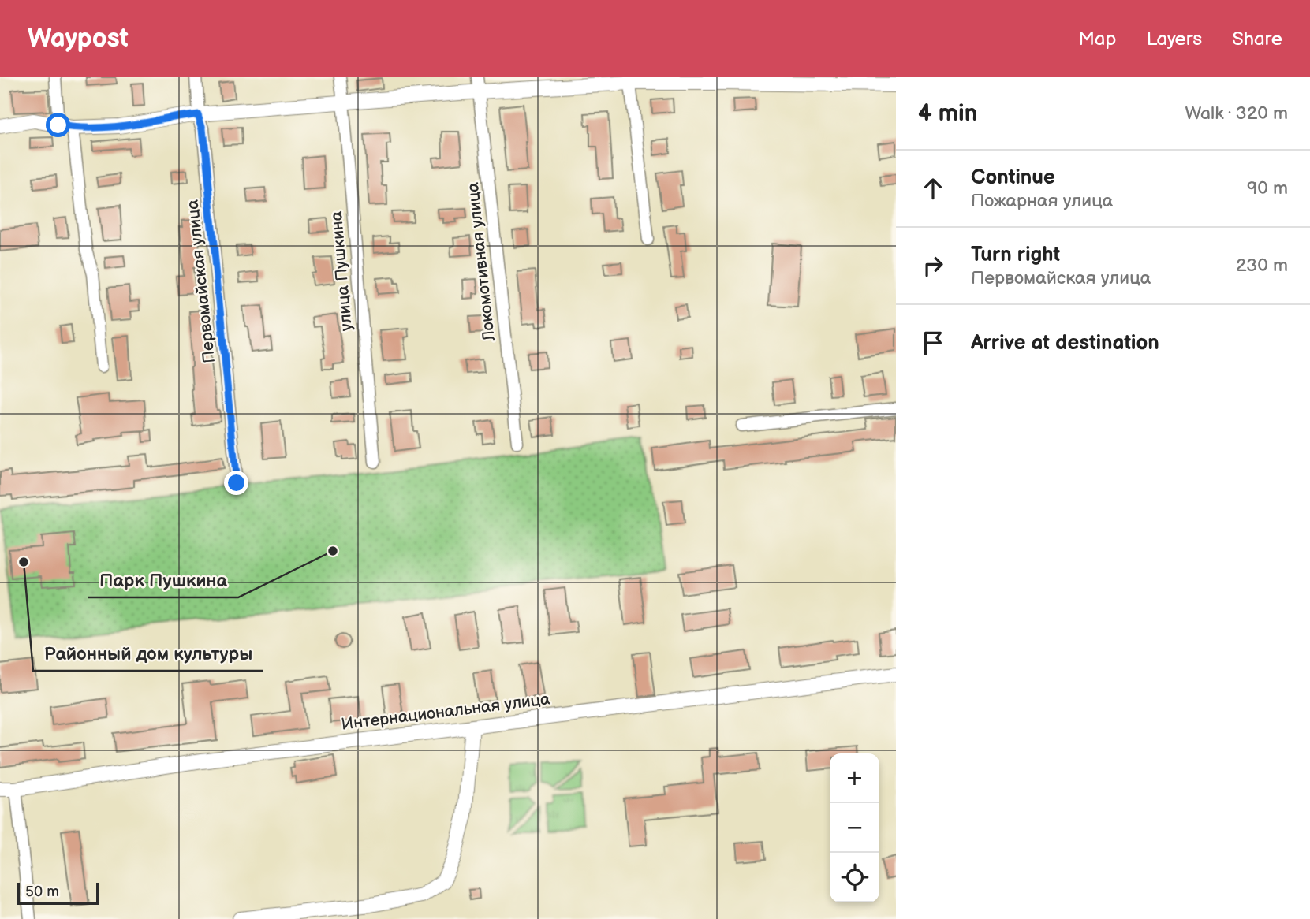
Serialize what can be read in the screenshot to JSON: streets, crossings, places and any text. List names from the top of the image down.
{
  "streets": {
    "street": [
      "Локомотивная улица",
      "улица Пушкина",
      "Первомайская улица",
      "Интернациональная улица"
    ]
  },
  "places": ["Парк Пушкина", "Районный дом культуры"],
  "scale_bar": "50 m",
  "page": {
    "header": "Waypost",
    "nav": ["Map", "Layers", "Share"],
    "heading": ["4 min", "Walk · 320 m"],
    "list": [
      ["Continue", "Пожарная улица", "90 m"],
      ["Turn right", "Первомайская улица", "230 m"],
      "Arrive at destination"
    ],
    "map_buttons": ["+", "−"],
    "scale": "50 m"
  }
}
